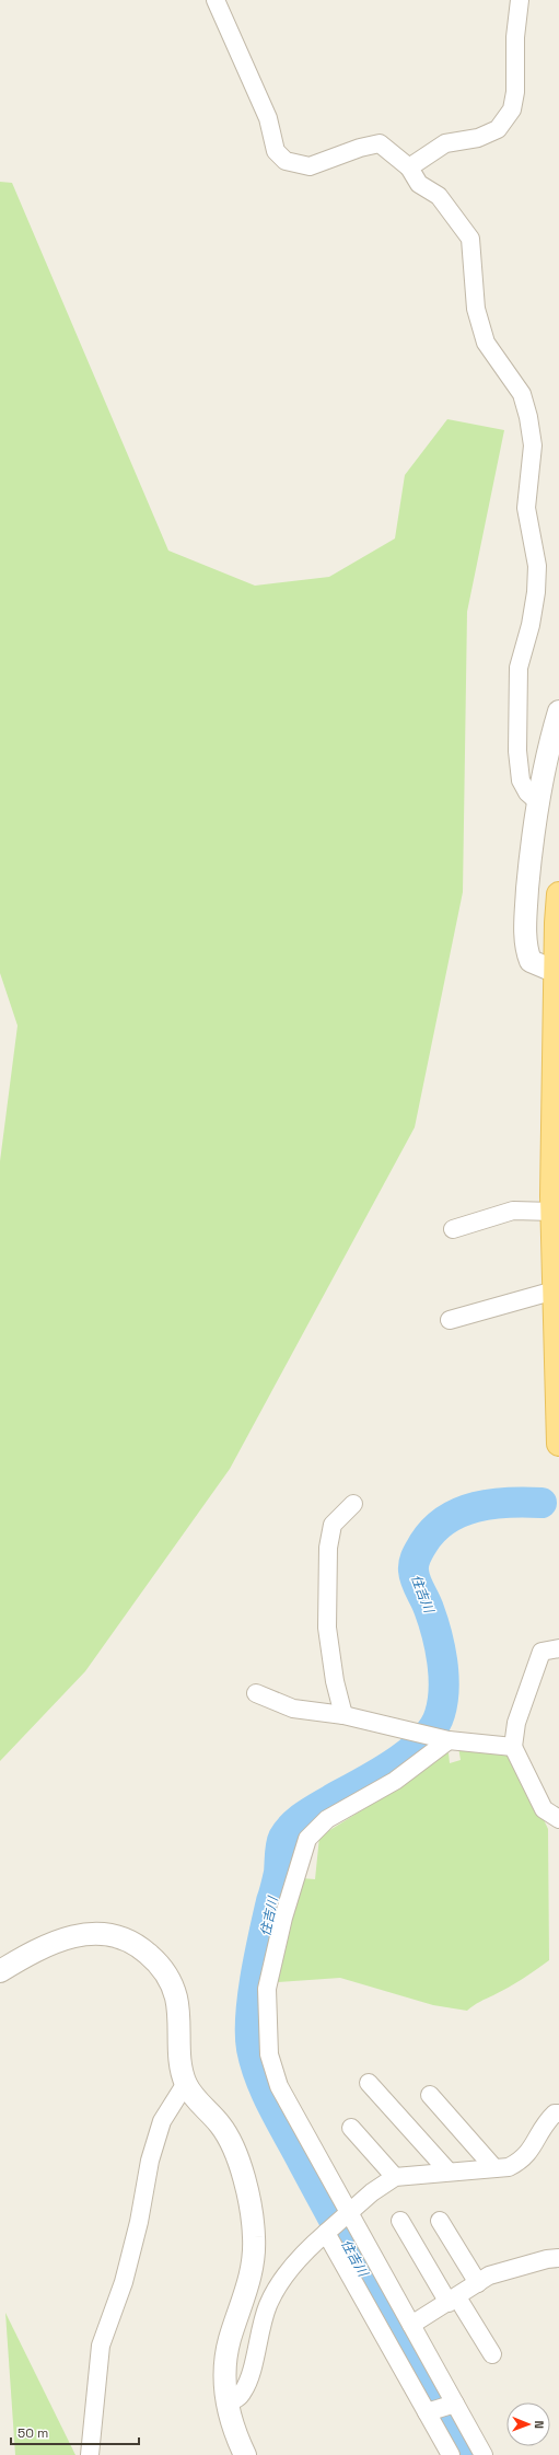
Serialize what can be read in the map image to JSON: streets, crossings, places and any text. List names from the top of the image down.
{
  "water": ["住吉川"],
  "scale_bar": "50 m",
  "north": "right"
}
